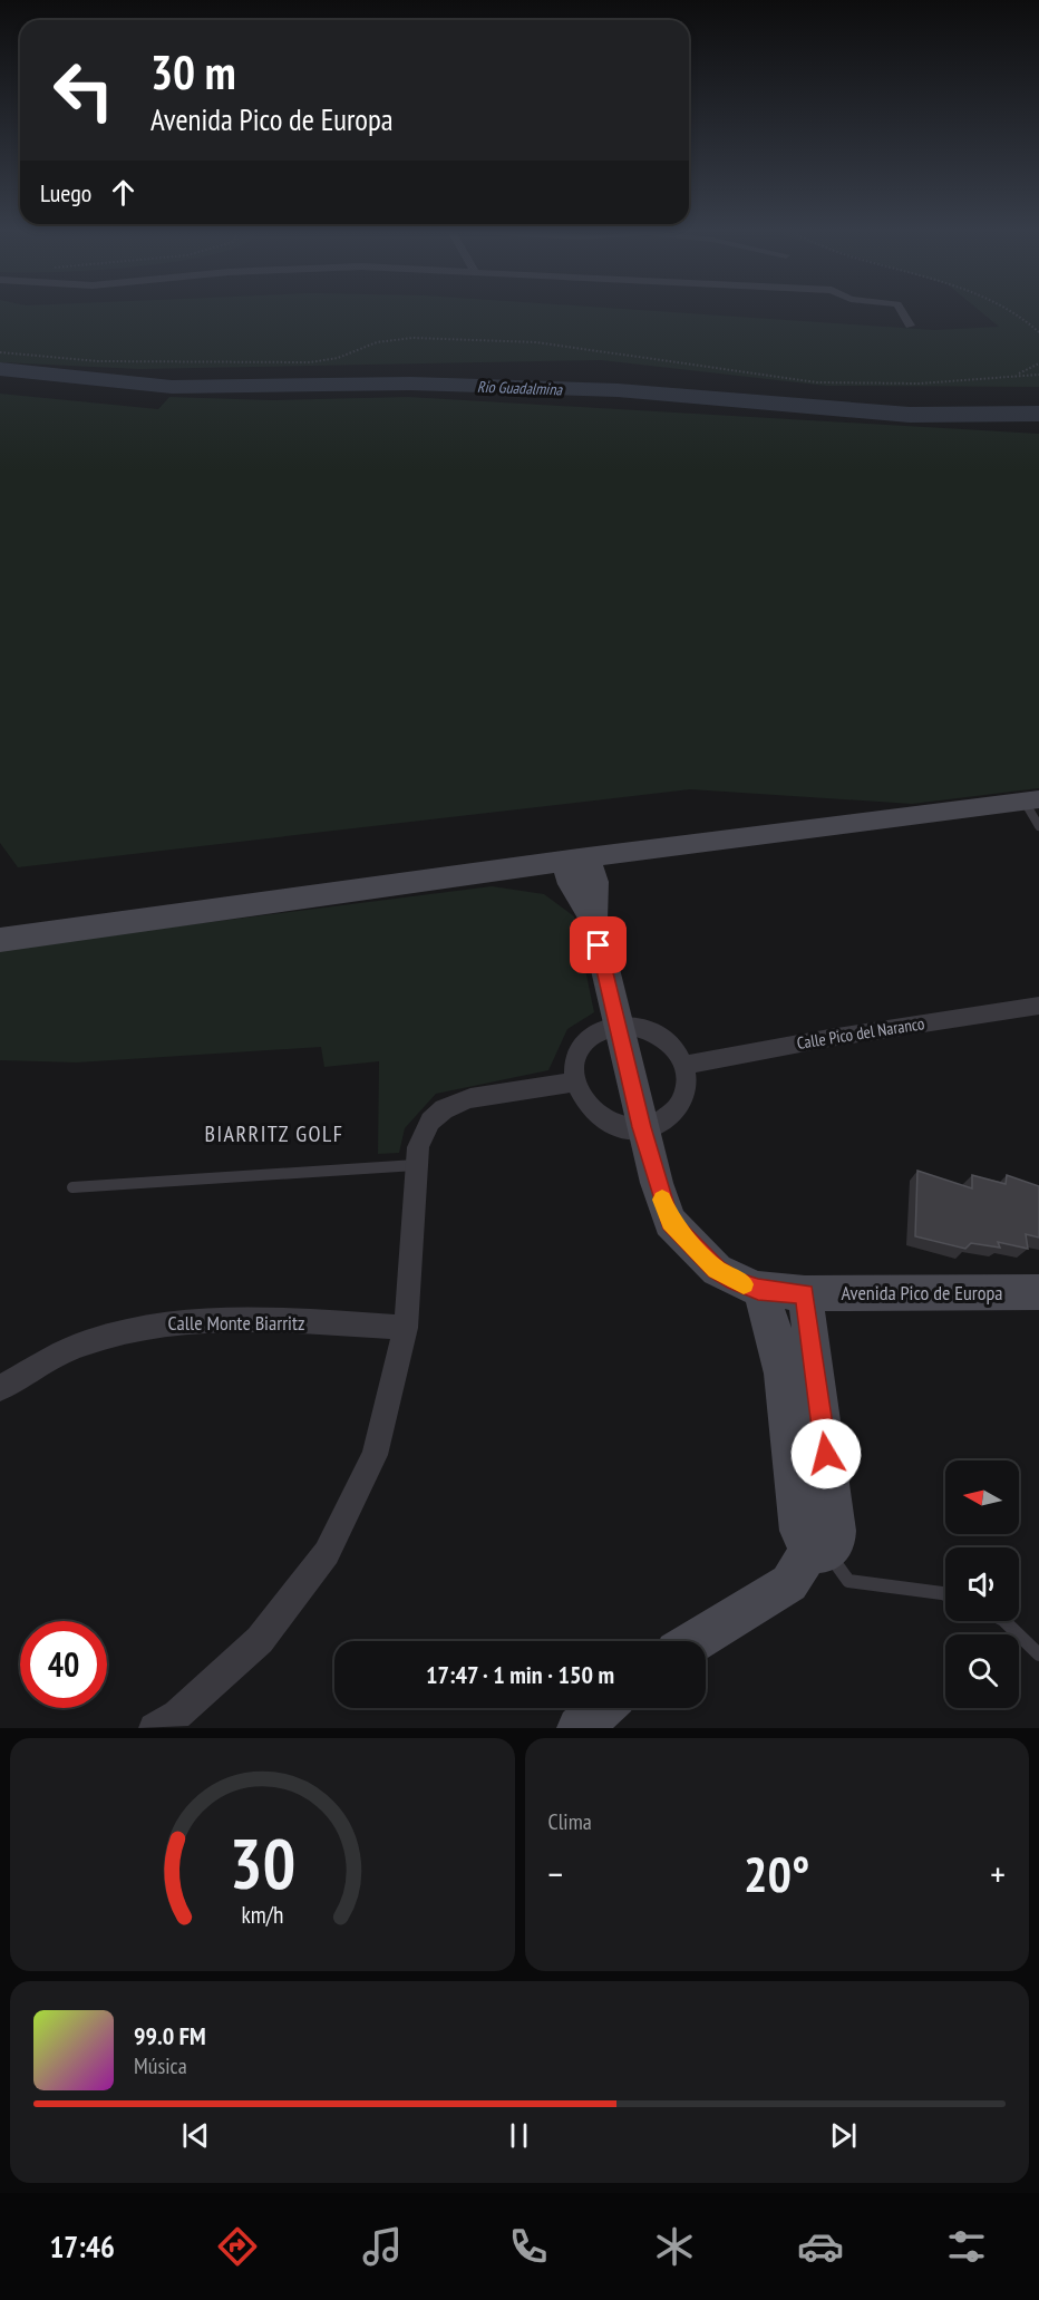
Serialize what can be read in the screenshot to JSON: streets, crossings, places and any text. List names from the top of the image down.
{
  "streets": {
    "street": ["Calle Pico del Naranco", "Avenida Pico de Europa", "Calle Monte Biarritz"]
  },
  "districts": ["BIARRITZ GOLF"],
  "water": ["Rio Guadalmina"],
  "north": "left",
  "page": {
    "turn": ["30 m", "Avenida Pico de Europa"],
    "then": "Luego",
    "limit": "40",
    "trip": "17:47 · 1 min · 150 m",
    "tile": "Clima",
    "heat": ["−", "20°", "+"],
    "song": ["99.0 FM", "Música"],
    "tabs": "17:46",
    "gauge": ["30", "km/h"]
  }
}
